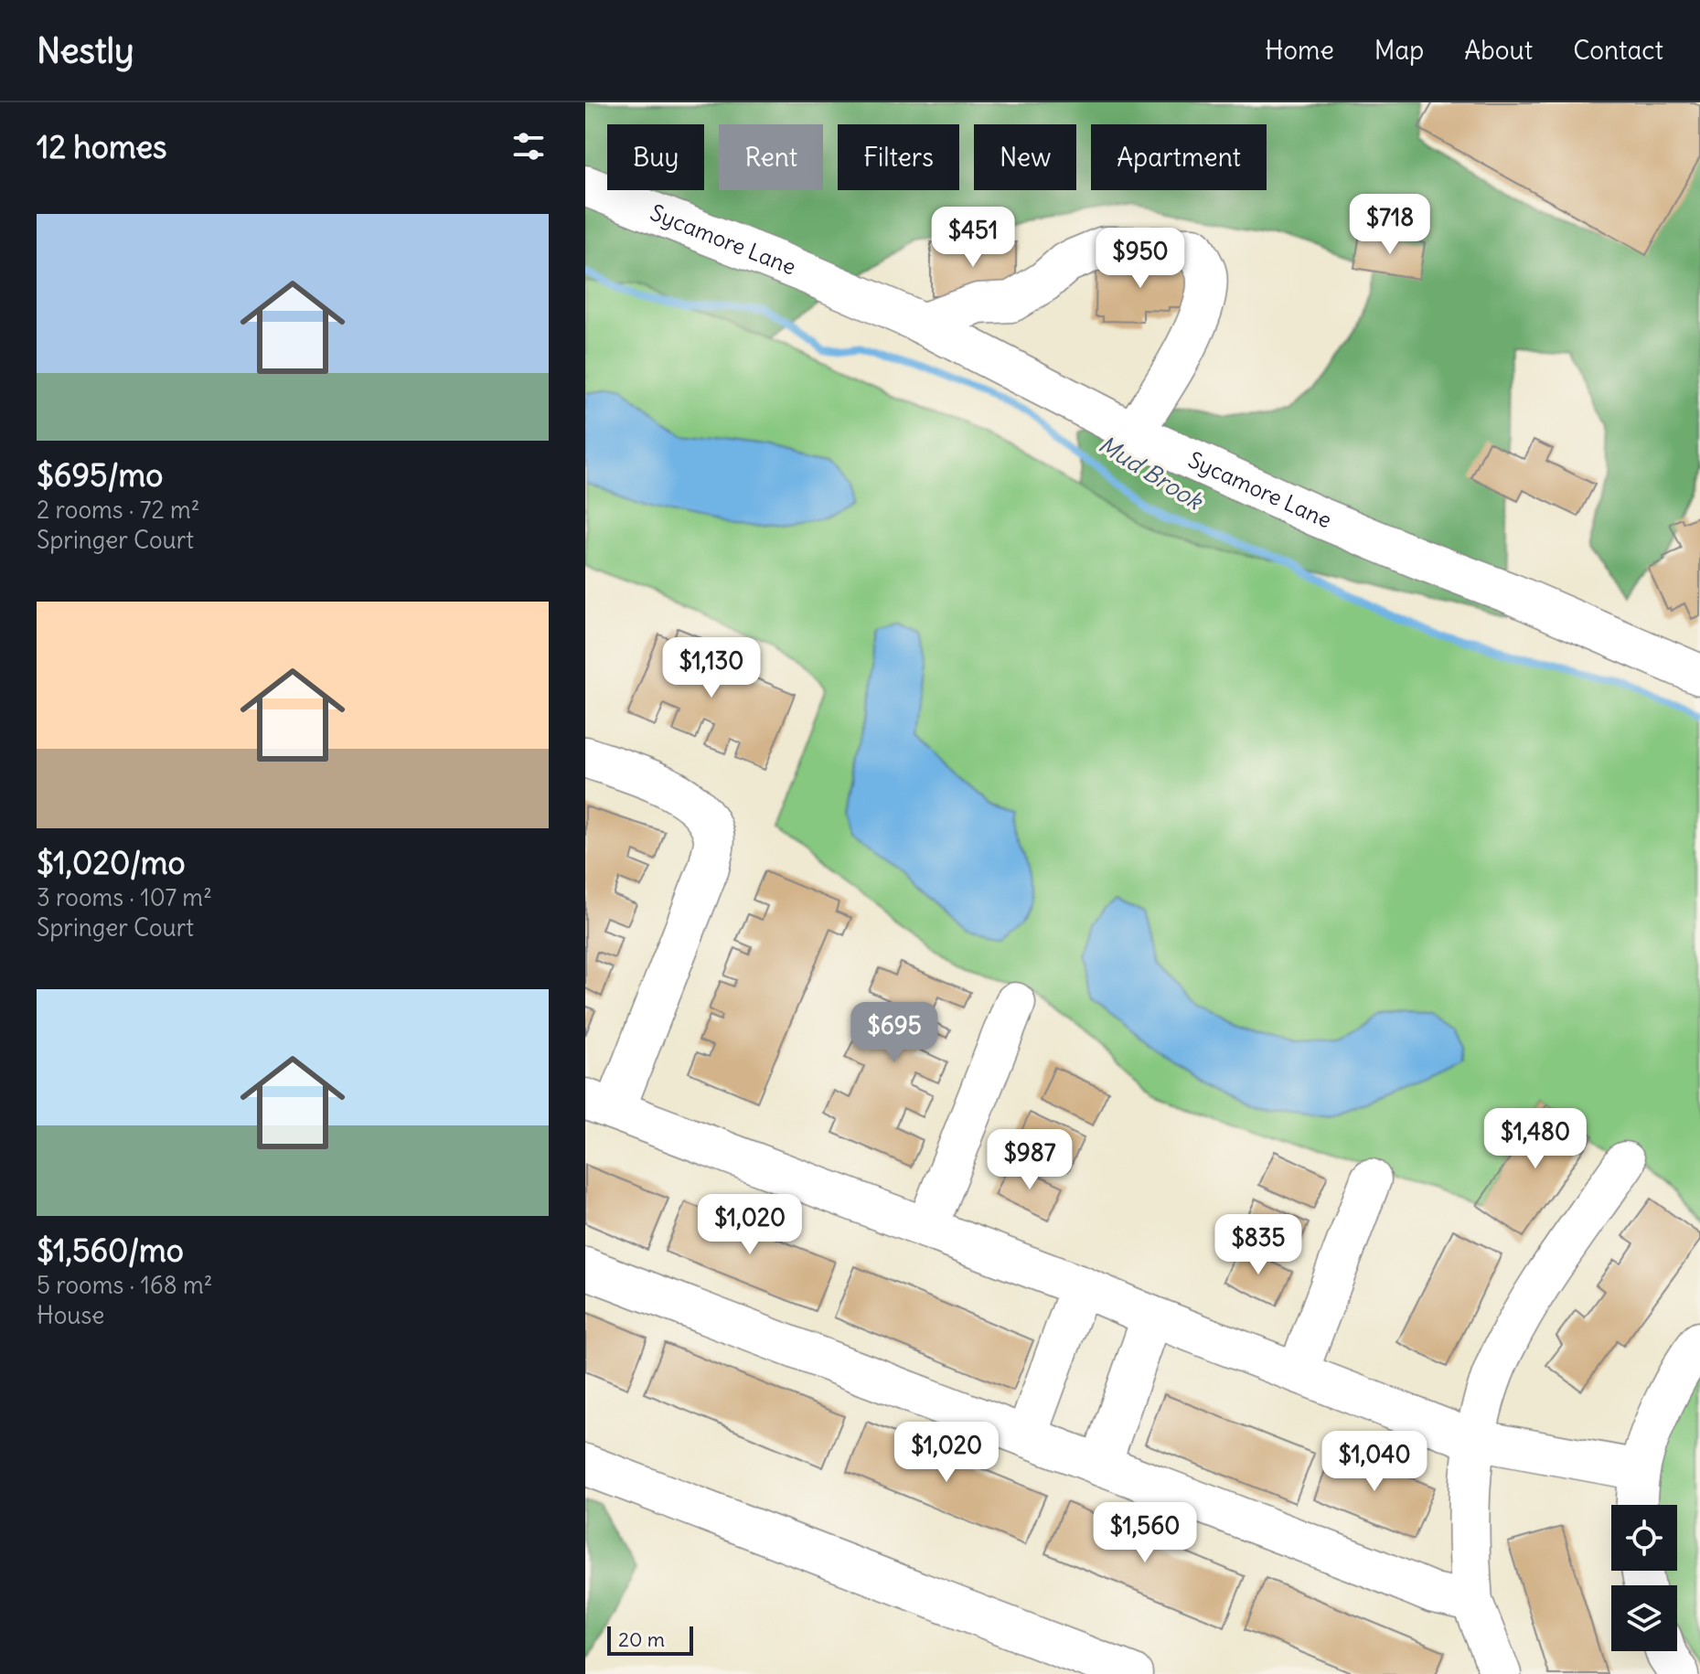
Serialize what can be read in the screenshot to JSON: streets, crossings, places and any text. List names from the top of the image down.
{
  "streets": {
    "street": ["Sycamore Lane"]
  },
  "water": ["Mud Brook"],
  "scale_bar": "20 m",
  "page": {
    "header": "Nestly",
    "nav": [
      "Home",
      "Map",
      "About",
      "Contact"
    ],
    "heading": "12 homes",
    "chip": [
      "Buy",
      "Rent",
      "Filters",
      "New",
      "Apartment"
    ],
    "list": [
      {
        "name": "$695/mo",
        "note": "2 rooms · 72 m² · Springer Court"
      },
      {
        "name": "$1,020/mo",
        "note": "3 rooms · 107 m² · Springer Court"
      },
      {
        "name": "$1,560/mo",
        "note": "5 rooms · 168 m² · House"
      }
    ],
    "price": [
      "$718",
      "$451",
      "$950",
      "$1,130",
      "$695",
      "$1,480",
      "$987",
      "$1,020",
      "$835",
      "$1,020",
      "$1,040",
      "$1,560"
    ],
    "scale": "20 m"
  }
}
